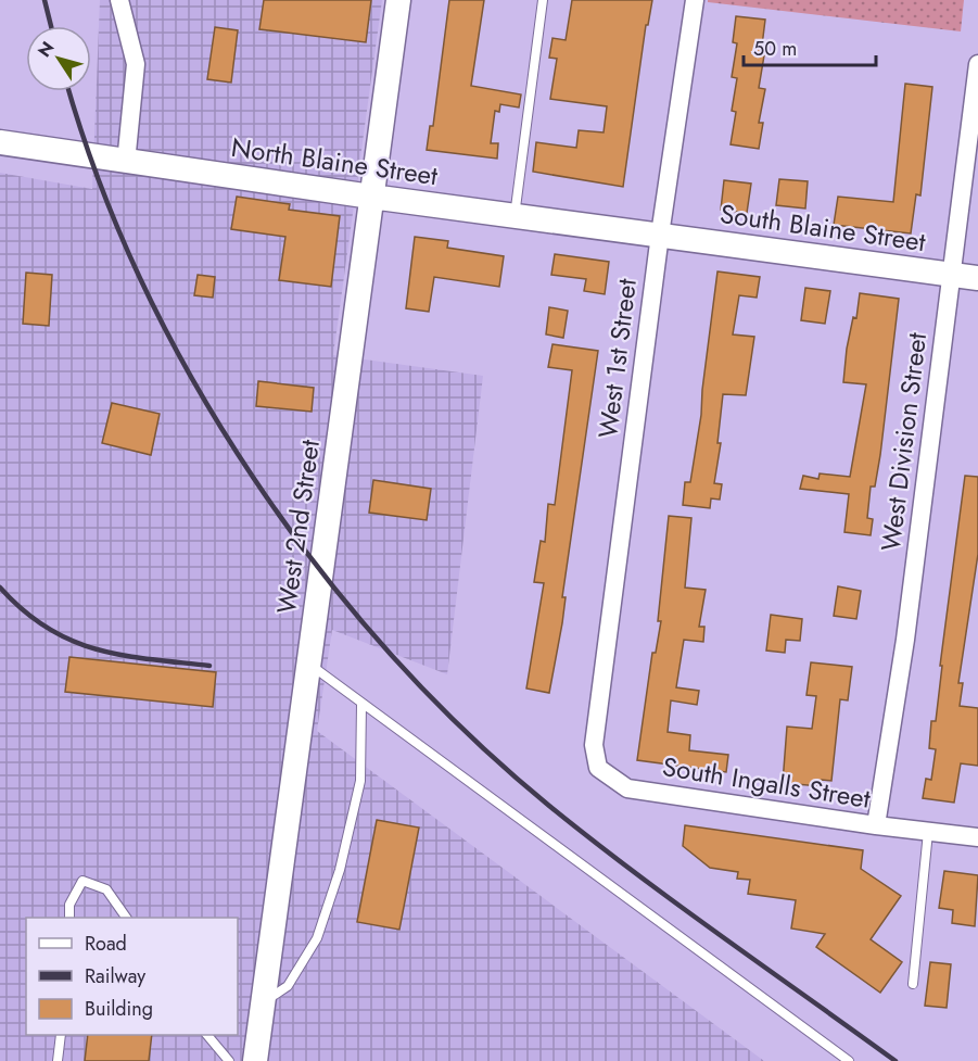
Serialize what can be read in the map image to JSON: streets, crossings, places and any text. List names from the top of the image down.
{
  "streets": {
    "street": [
      "North Blaine Street",
      "South Blaine Street",
      "West 1st Street",
      "West Division Street",
      "West 2nd Street",
      "South Ingalls Street"
    ]
  },
  "crossings": [
    ["North Blaine Street", "South Blaine Street"],
    ["North Blaine Street", "West 1st Street"],
    ["North Blaine Street", "West 2nd Street"],
    ["South Blaine Street", "West 1st Street"],
    ["South Blaine Street", "West Division Street"],
    ["West 1st Street", "South Ingalls Street"],
    ["West Division Street", "South Ingalls Street"]
  ],
  "legend": ["Road", "Railway", "Building"],
  "scale_bar": "50 m",
  "north": "top left"
}
